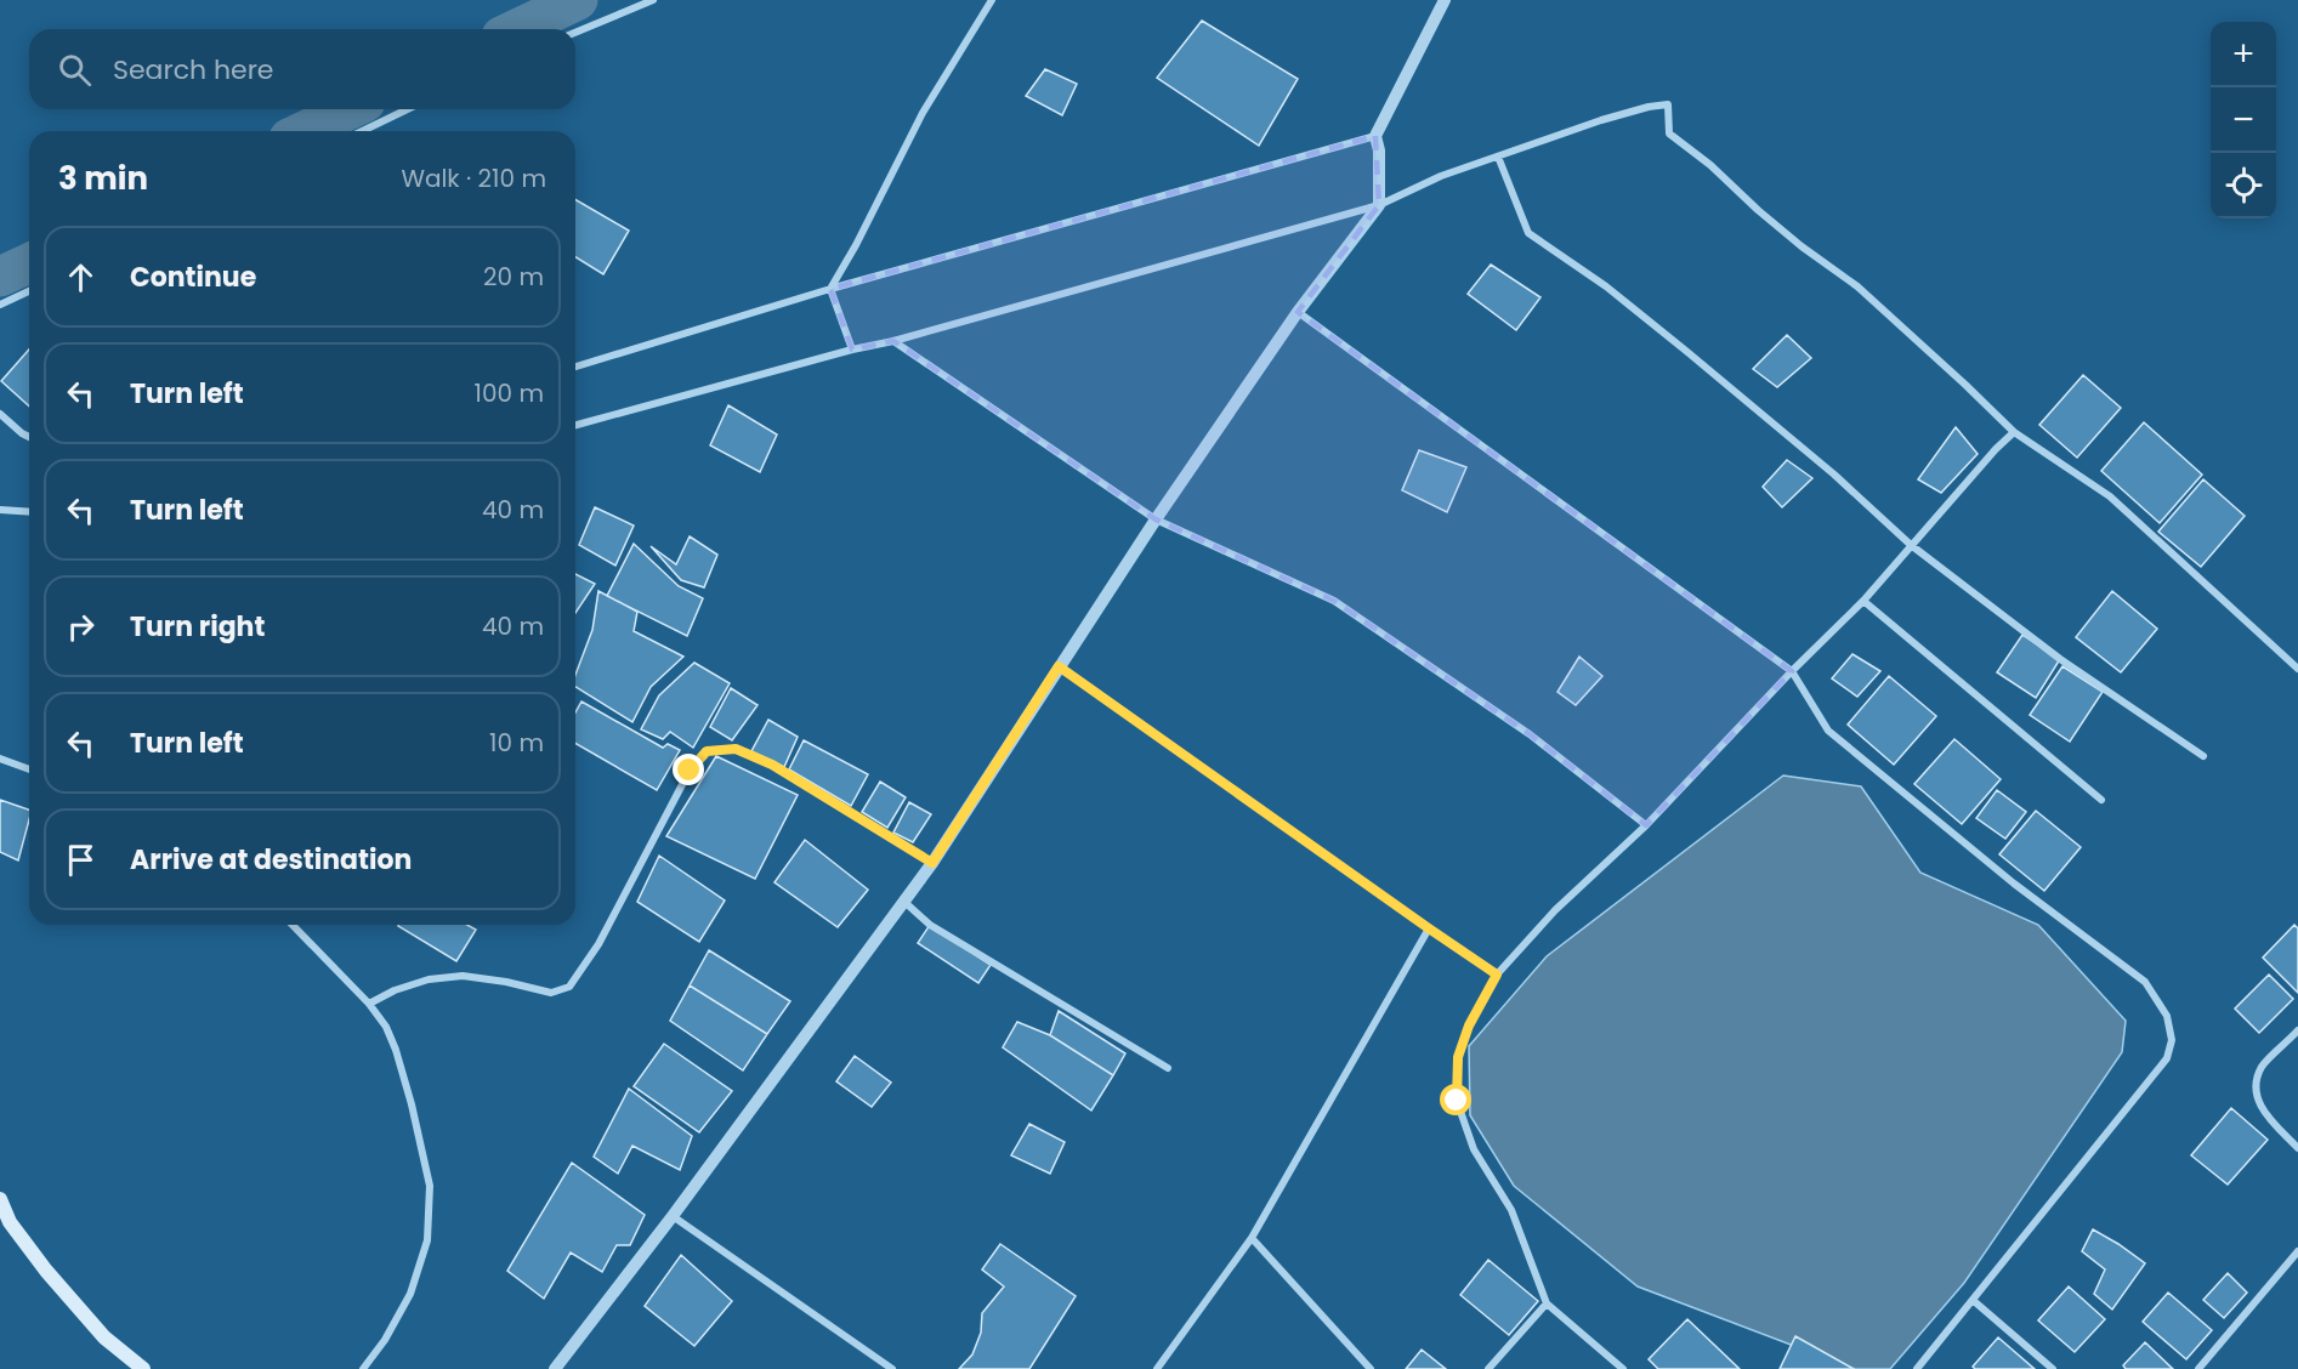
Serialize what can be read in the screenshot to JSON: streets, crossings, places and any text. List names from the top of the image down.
{
  "page": {
    "map_buttons": ["+", "−"],
    "search": "Search here",
    "heading": ["3 min", "Walk · 210 m"],
    "list": [
      ["Continue", "20 m"],
      ["Turn left", "100 m"],
      ["Turn left", "40 m"],
      ["Turn right", "40 m"],
      ["Turn left", "10 m"],
      "Arrive at destination"
    ]
  }
}
